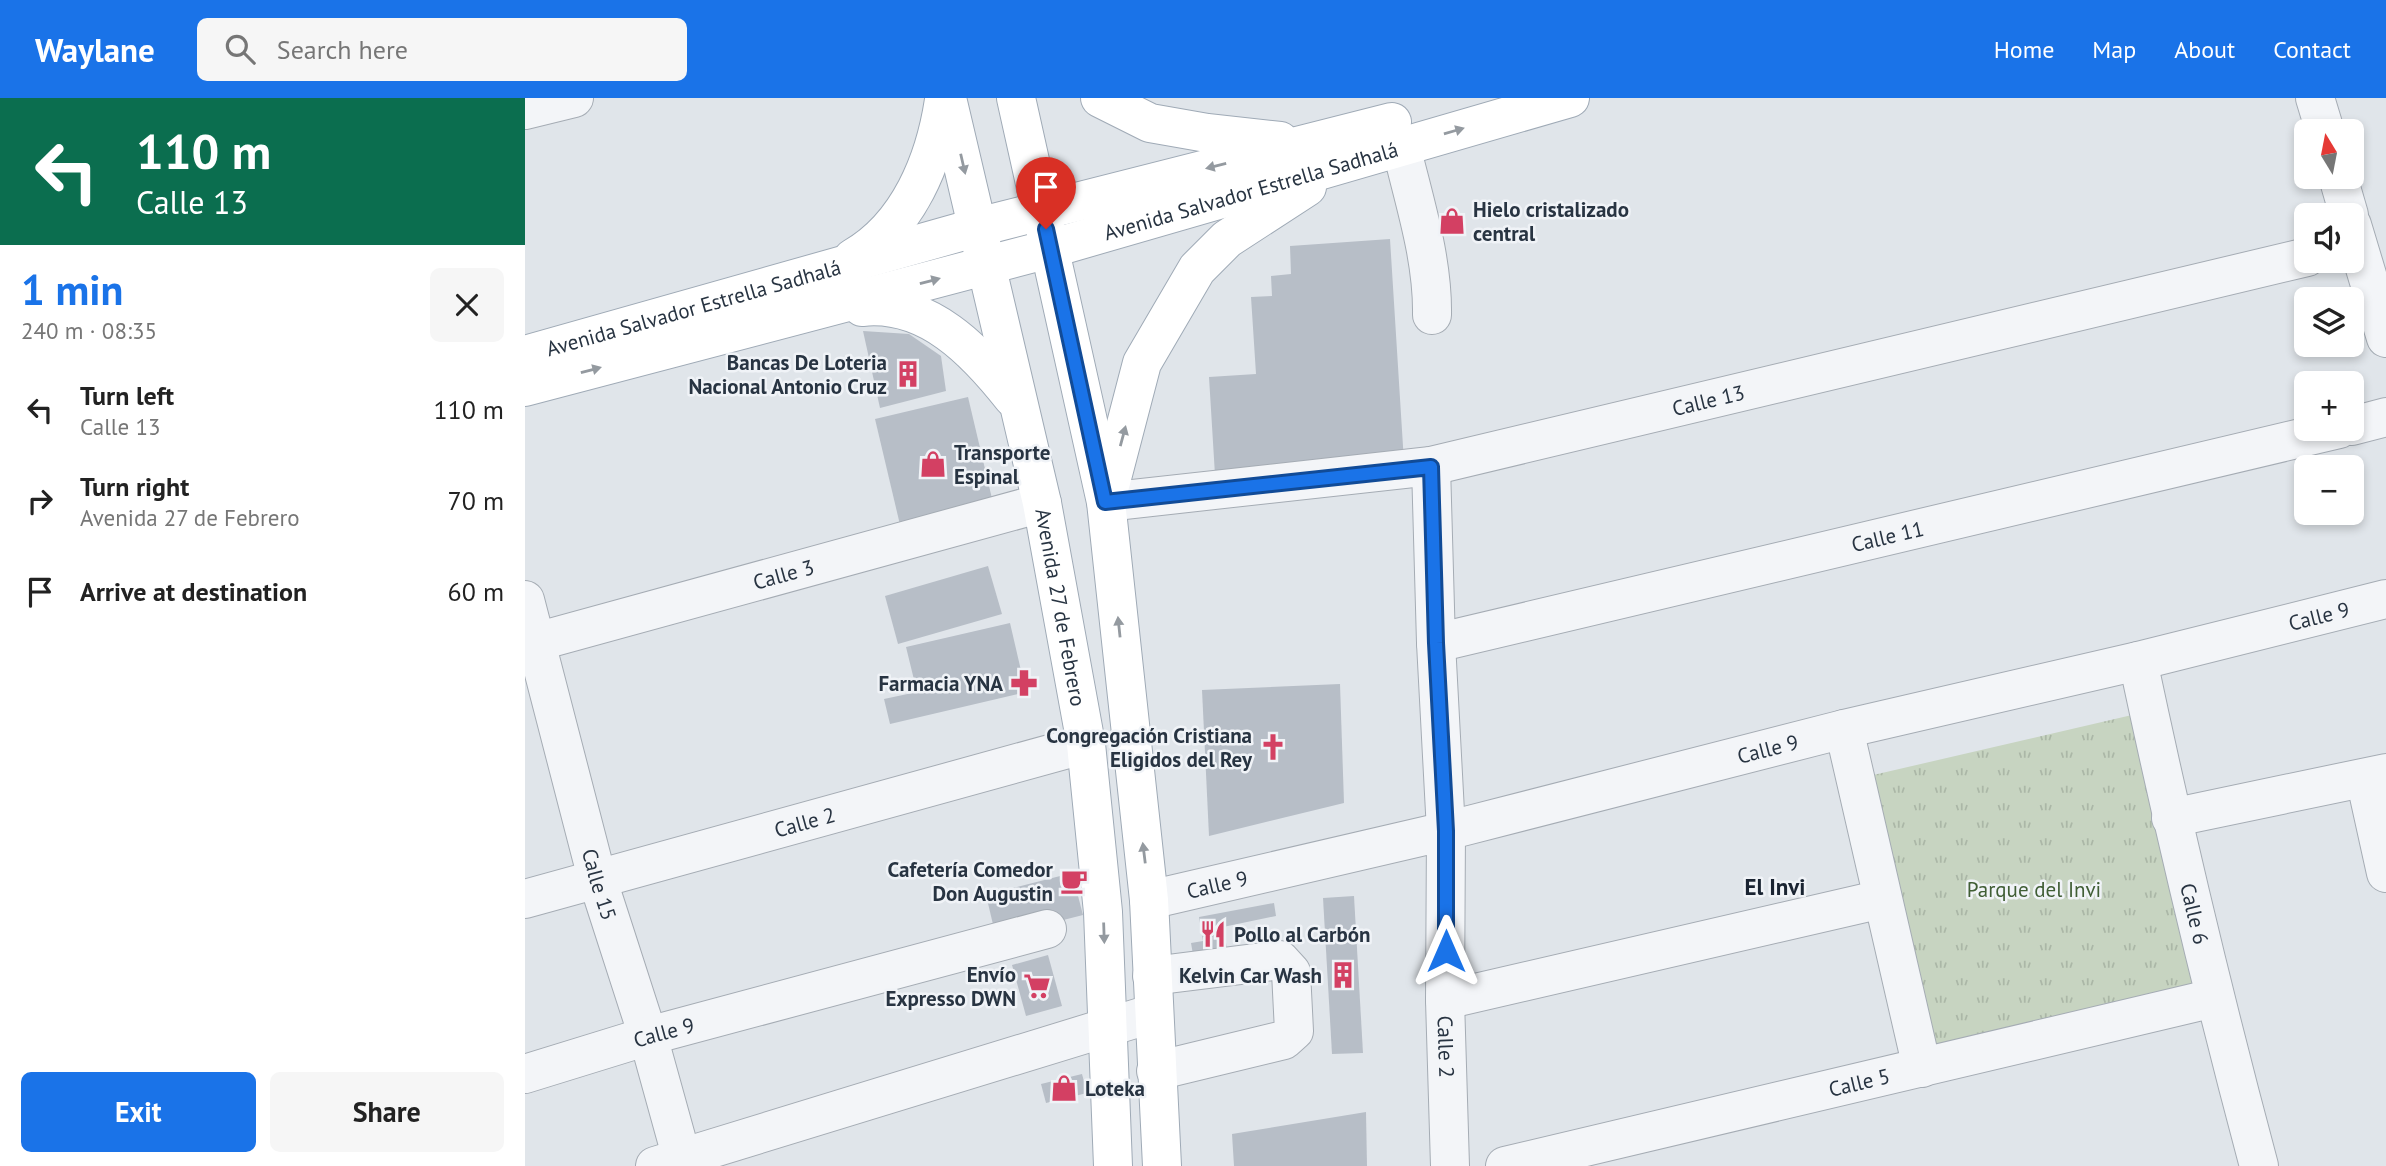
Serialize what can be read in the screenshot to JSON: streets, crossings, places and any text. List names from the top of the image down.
{
  "streets": {
    "main road": ["Avenida Salvador Estrella Sadhalá", "Avenida 27 de Febrero"],
    "street": [
      "Calle 13",
      "Calle 11",
      "Calle 3",
      "Calle 9",
      "Calle 2",
      "Calle 15",
      "Calle 6",
      "Calle 5"
    ]
  },
  "crossings": [
    ["Avenida Salvador Estrella Sadhalá", "Avenida 27 de Febrero"],
    ["Calle 13", "Calle 2"],
    ["Calle 11", "Calle 2"],
    ["Calle 3", "Avenida 27 de Febrero"],
    ["Calle 3", "Calle 15"],
    ["Avenida 27 de Febrero", "Calle 2"],
    ["Calle 9", "Calle 2"],
    ["Calle 9", "Calle 15"],
    ["Calle 9", "Calle 6"],
    ["Calle 2", "Calle 15"],
    ["Calle 6", "Calle 5"]
  ],
  "districts": ["El Invi"],
  "parks": ["Parque del Invi"],
  "places": {
    "shop": ["Hielo cristalizado central", "Transporte Espinal", "Loteka"],
    "building": ["Bancas De Loteria Nacional Antonio Cruz", "Kelvin Car Wash"],
    "pharmacy": ["Farmacia YNA"],
    "church": ["Congregación Cristiana Eligidos del Rey"],
    "cafe": ["Cafetería Comedor Don Augustin"],
    "restaurant": ["Pollo al Carbón"],
    "supermarket": ["Envío Expresso DWN"]
  },
  "north": "top",
  "page": {
    "header": "Waylane",
    "search": "Search here",
    "nav": [
      "Home",
      "Map",
      "About",
      "Contact"
    ],
    "turn": ["110 m", "Calle 13"],
    "map_buttons": ["+", "−"],
    "heading": ["1 min", "240 m · 08:35"],
    "list": [
      {
        "name": "Turn left",
        "note": "Calle 13",
        "value": "110 m"
      },
      {
        "name": "Turn right",
        "note": "Avenida 27 de Febrero",
        "value": "70 m"
      },
      {
        "name": "Arrive at destination",
        "value": "60 m"
      }
    ],
    "buttons": ["Exit", "Share"]
  }
}
